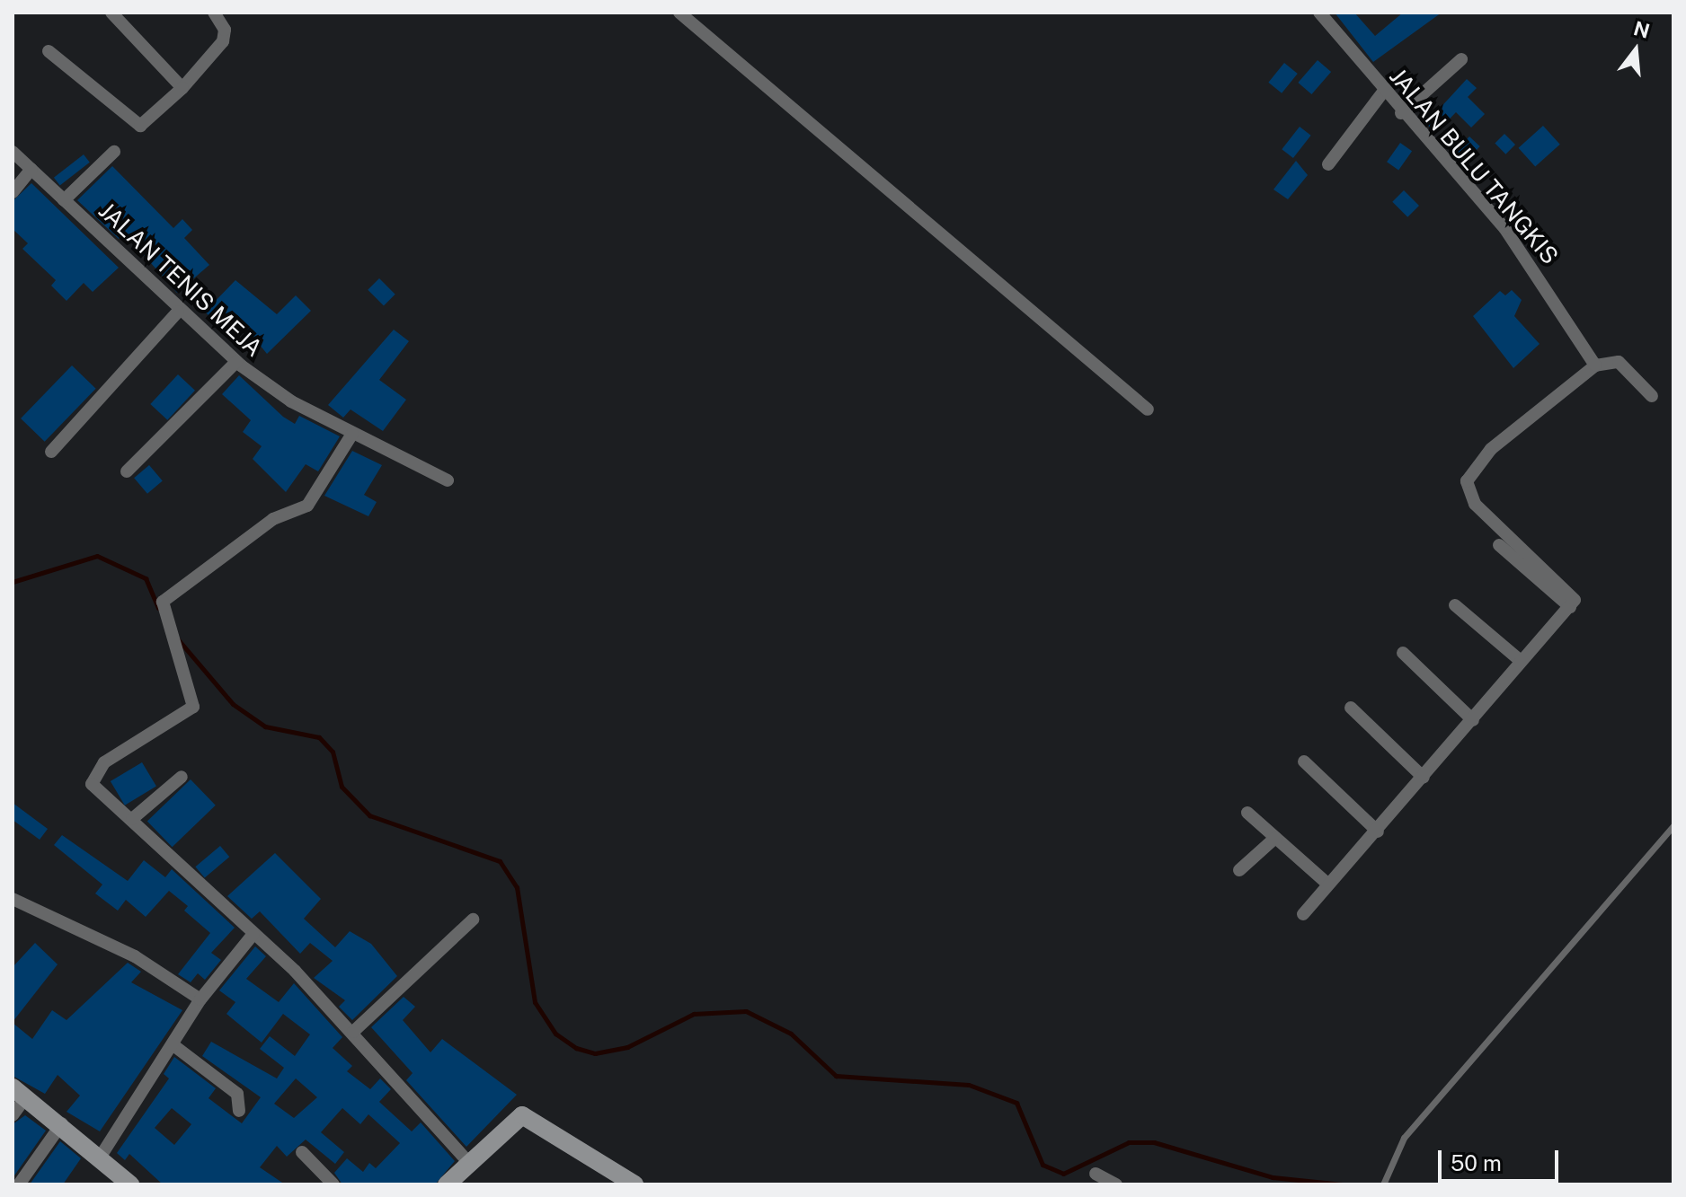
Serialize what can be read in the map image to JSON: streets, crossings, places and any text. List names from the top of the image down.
{
  "streets": {
    "street": ["JALAN BULU TANGKIS", "JALAN TENIS MEJA"]
  },
  "scale_bar": "50 m",
  "north": "top"
}
